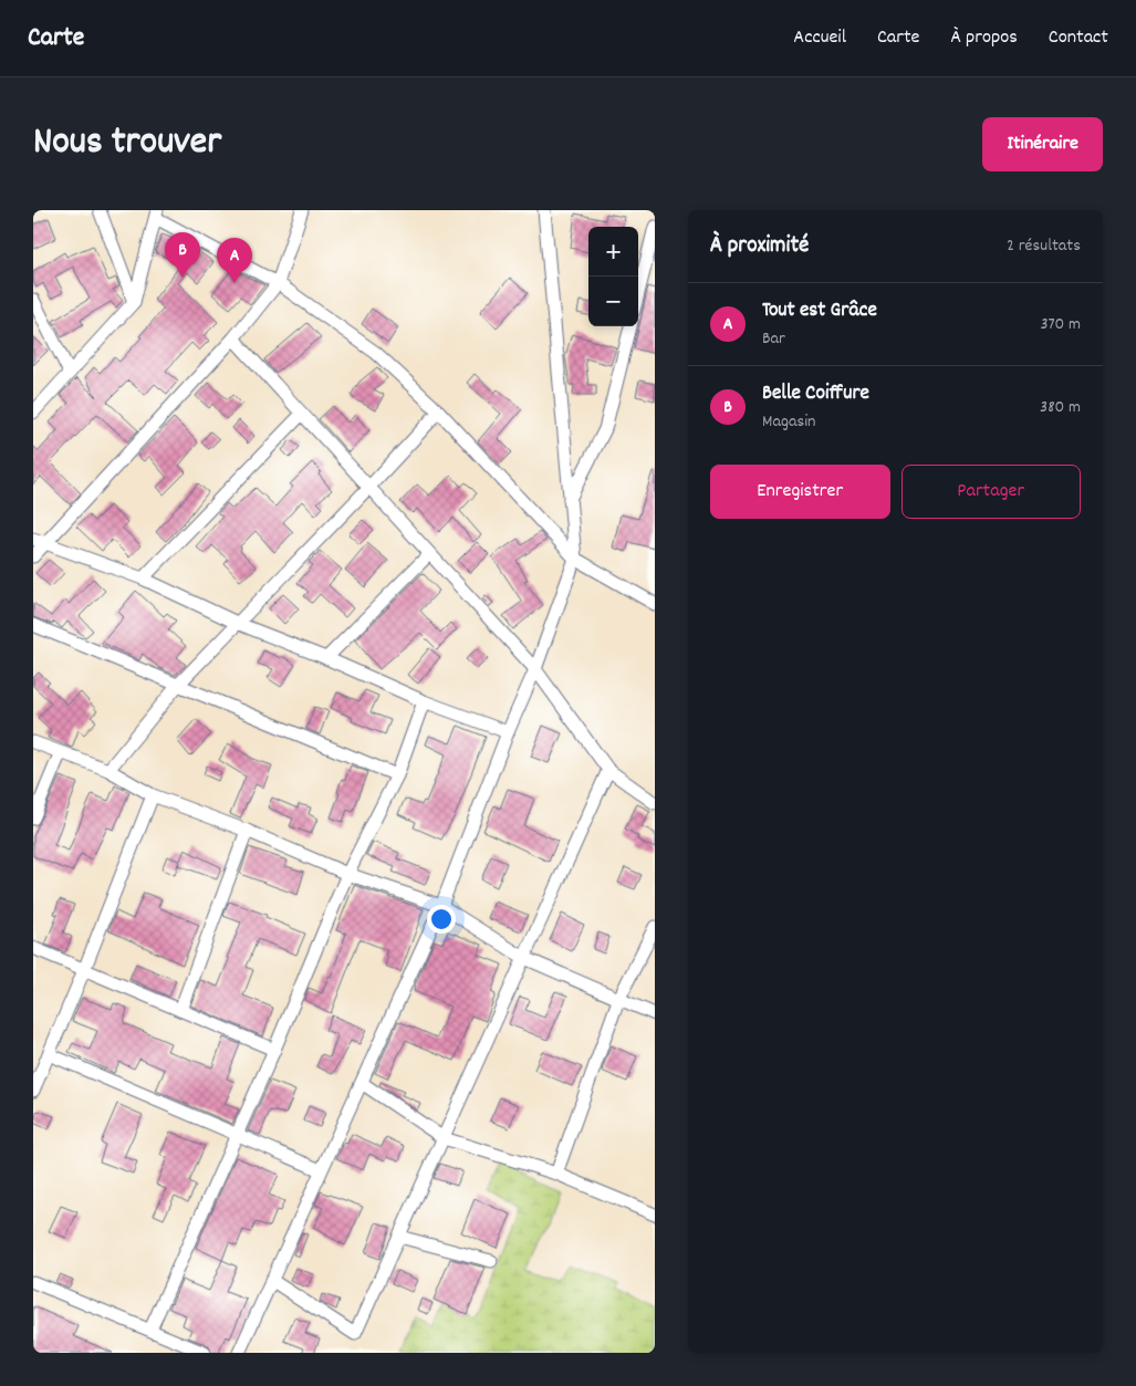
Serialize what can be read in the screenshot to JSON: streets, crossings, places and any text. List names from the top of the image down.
{
  "page": {
    "header": "Carte",
    "nav": [
      "Accueil",
      "Carte",
      "À propos",
      "Contact"
    ],
    "title": "Nous trouver",
    "buttons": [
      "Itinéraire",
      ["Enregistrer", "Partager"]
    ],
    "heading": ["À proximité", "2 résultats"],
    "map_buttons": ["+", "−"],
    "pins": ["B", "A"],
    "list": [
      {
        "mark": "A",
        "name": "Tout est Grâce",
        "note": "Bar",
        "value": "370 m"
      },
      {
        "mark": "B",
        "name": "Belle Coiffure",
        "note": "Magasin",
        "value": "380 m"
      }
    ]
  }
}
